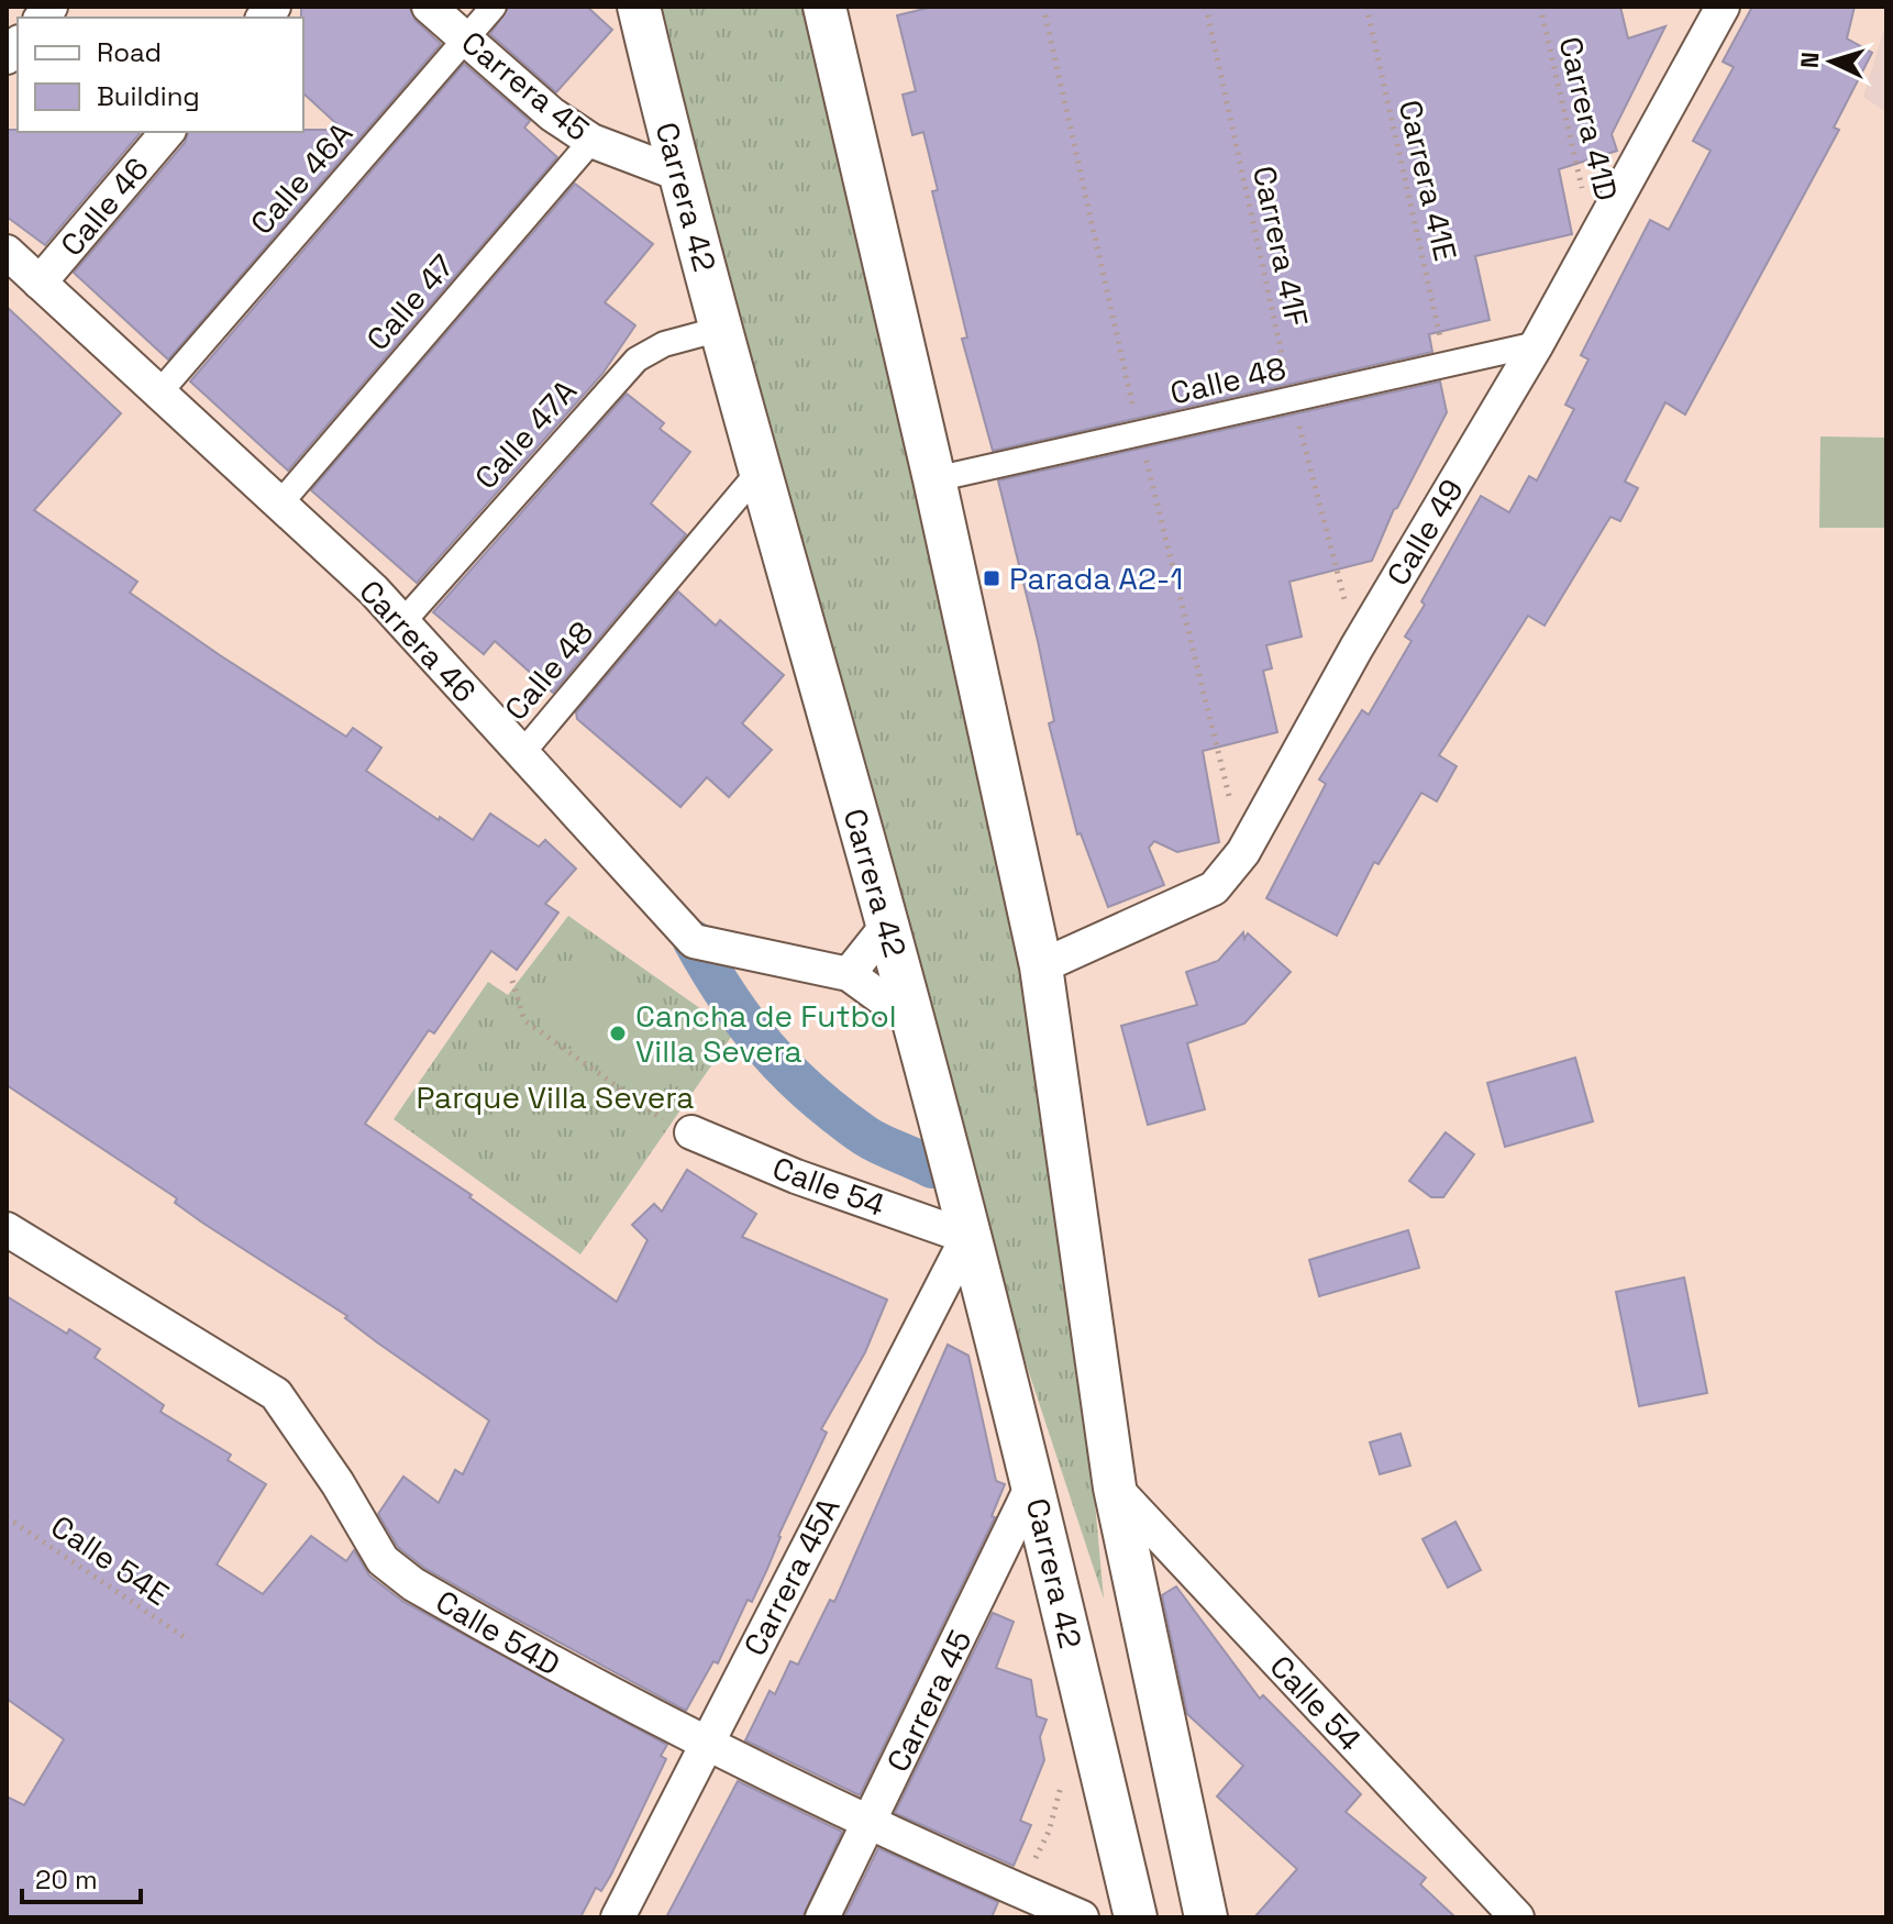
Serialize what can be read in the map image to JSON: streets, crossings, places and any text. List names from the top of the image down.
{
  "streets": {
    "street": [
      "Carrera 45",
      "Calle 46A",
      "Carrera 42",
      "Calle 46",
      "Calle 47",
      "Calle 48",
      "Calle 47A",
      "Calle 49",
      "Carrera 46",
      "Calle 54",
      "Carrera 45A",
      "Calle 54D"
    ],
    "path": [
      "Carrera 41D",
      "Carrera 41E",
      "Carrera 41F",
      "Calle 54E"
    ]
  },
  "crossings": [
    ["Carrera 45", "Calle 46A"],
    ["Carrera 45", "Carrera 42"],
    ["Carrera 45", "Calle 47"],
    ["Carrera 45", "Calle 54D"],
    ["Carrera 41D", "Calle 49"],
    ["Calle 46A", "Carrera 46"],
    ["Carrera 41E", "Calle 48"],
    ["Carrera 42", "Calle 48"],
    ["Carrera 42", "Calle 47A"],
    ["Carrera 42", "Carrera 46"],
    ["Carrera 42", "Calle 54"],
    ["Carrera 42", "Carrera 45A"],
    ["Calle 46", "Carrera 46"],
    ["Carrera 41F", "Calle 48"],
    ["Carrera 41F", "Calle 49"],
    ["Calle 47", "Carrera 46"],
    ["Calle 48", "Calle 49"],
    ["Calle 48", "Carrera 46"],
    ["Calle 47A", "Carrera 46"],
    ["Calle 54", "Carrera 45A"],
    ["Carrera 45A", "Calle 54D"]
  ],
  "parks": ["Parque Villa Severa"],
  "places": {
    "transit": ["Parada A2-1"],
    "other": ["Cancha de Futbol Villa Severa"]
  },
  "legend": ["Road", "Building"],
  "scale_bar": "20 m",
  "north": "left"
}
